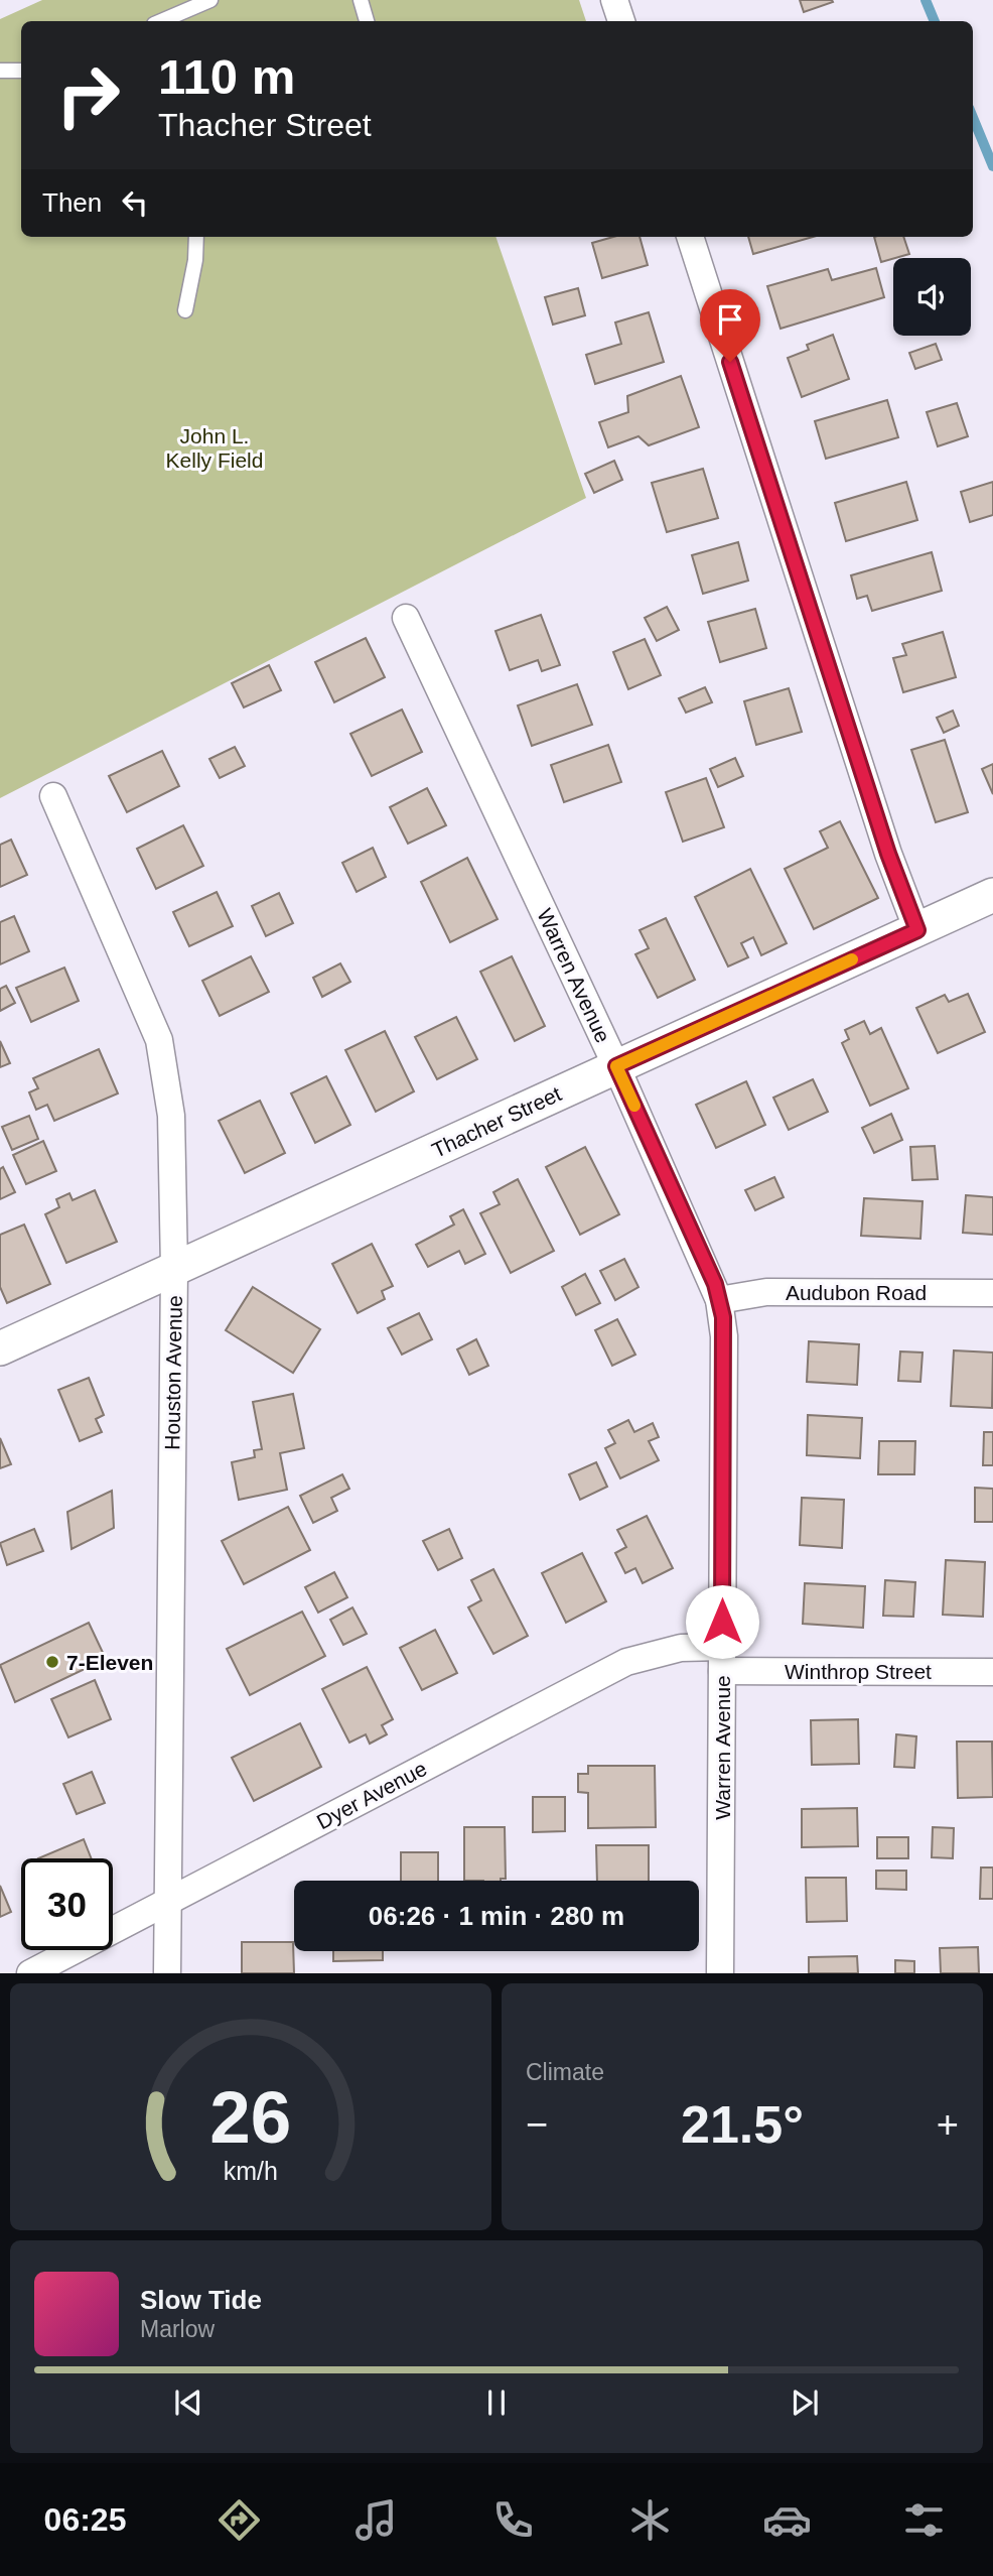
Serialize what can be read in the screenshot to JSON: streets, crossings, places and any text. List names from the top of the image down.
{
  "streets": {
    "street": [
      "Warren Avenue",
      "Thacher Street",
      "Audubon Road",
      "Houston Avenue",
      "Winthrop Street",
      "Dyer Avenue"
    ]
  },
  "crossings": [
    ["Warren Avenue", "Thacher Street"],
    ["Warren Avenue", "Audubon Road"],
    ["Warren Avenue", "Winthrop Street"],
    ["Warren Avenue", "Dyer Avenue"],
    ["Thacher Street", "Houston Avenue"],
    ["Houston Avenue", "Dyer Avenue"],
    ["Winthrop Street", "Dyer Avenue"]
  ],
  "parks": ["John L. Kelly Field"],
  "places": ["7-Eleven"],
  "page": {
    "turn": ["110 m", "Thacher Street"],
    "then": "Then",
    "limit": "30",
    "trip": "06:26 · 1 min · 280 m",
    "tile": "Climate",
    "heat": ["−", "21.5°", "+"],
    "song": ["Slow Tide", "Marlow"],
    "tabs": "06:25",
    "gauge": ["26", "km/h"]
  }
}
